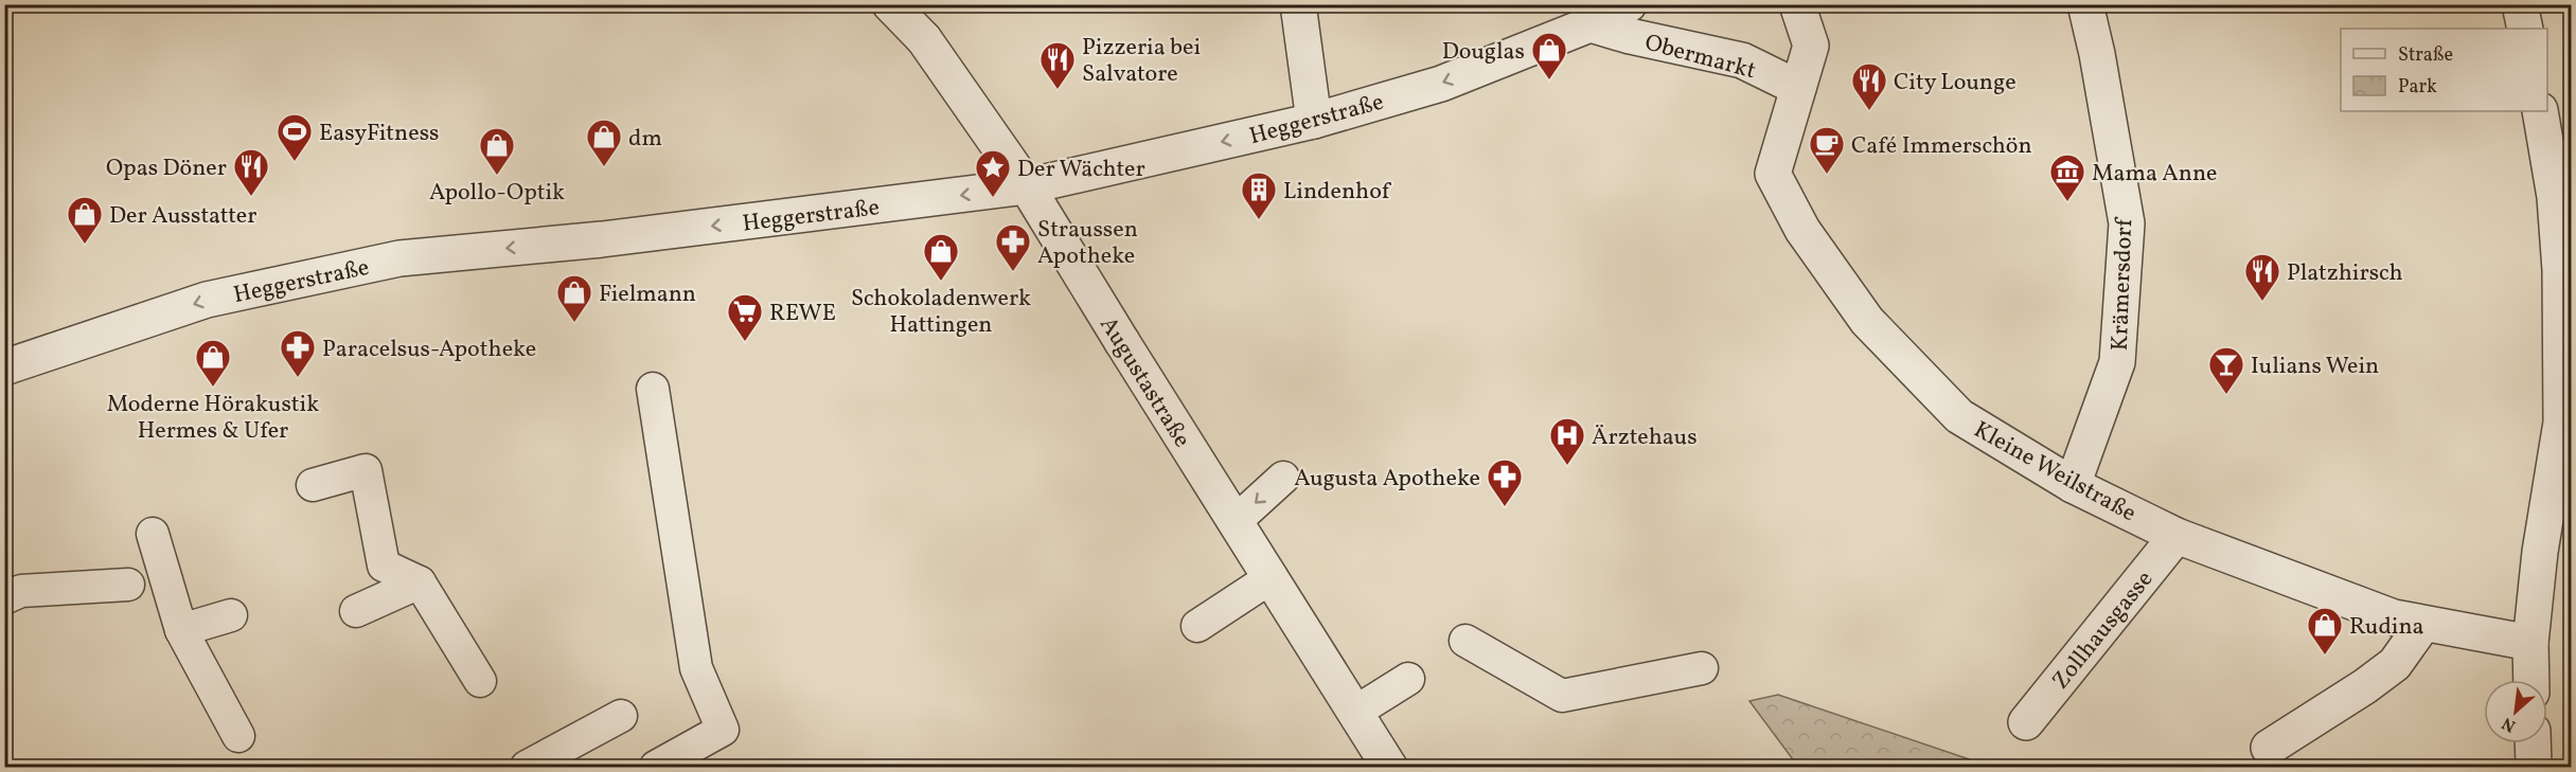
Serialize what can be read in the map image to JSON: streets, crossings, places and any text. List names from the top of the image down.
{
  "streets": {
    "street": [
      "Obermarkt",
      "Heggerstraße",
      "Krämersdorf",
      "Augustastraße",
      "Kleine Weilstraße",
      "Zollhausgasse"
    ]
  },
  "crossings": [
    ["Obermarkt", "Heggerstraße"],
    ["Obermarkt", "Kleine Weilstraße"],
    ["Heggerstraße", "Augustastraße"],
    ["Krämersdorf", "Kleine Weilstraße"],
    ["Kleine Weilstraße", "Zollhausgasse"]
  ],
  "one_way": ["Heggerstraße"],
  "places": {
    "shop": [
      "Douglas",
      "dm",
      "Apollo-Optik",
      "Der Ausstatter",
      "Schokoladenwerk Hattingen",
      "Fielmann",
      "Moderne Hörakustik Hermes & Ufer",
      "Rudina"
    ],
    "restaurant": [
      "Pizzeria bei Salvatore",
      "City Lounge",
      "Opas Döner",
      "Platzhirsch"
    ],
    "sports": ["EasyFitness"],
    "cafe": ["Café Immerschön"],
    "place": ["Der Wächter"],
    "museum": ["Mama Anne"],
    "building": ["Lindenhof"],
    "pharmacy": ["Straussen Apotheke", "Paracelsus-Apotheke", "Augusta Apotheke"],
    "supermarket": ["REWE"],
    "bar": ["Iulians Wein"],
    "hospital": ["Ärztehaus"]
  },
  "legend": ["Straße", "Park"],
  "north": "bottom left"
}
